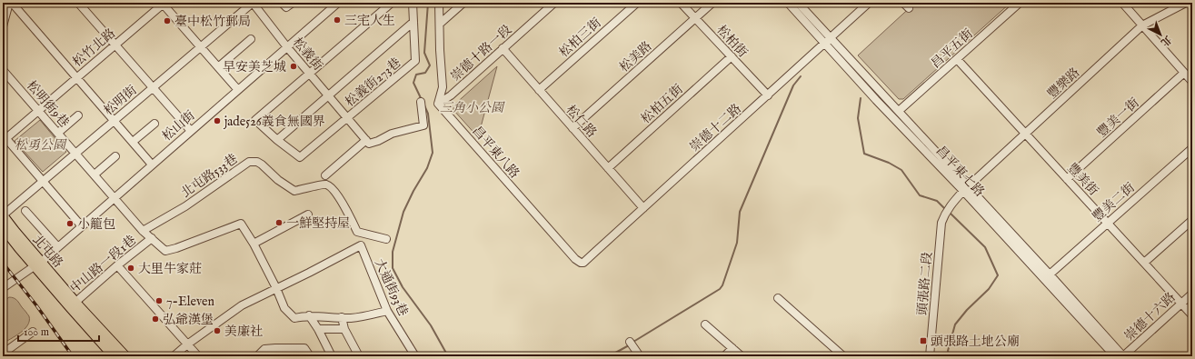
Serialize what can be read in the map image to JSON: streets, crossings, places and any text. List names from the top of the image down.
{
  "streets": {
    "main road": ["北屯路"],
    "street": [
      "松柏三街",
      "松柏街",
      "松竹北路",
      "昌平五街",
      "崇德十路一段",
      "松義街",
      "松美路",
      "松義街273巷",
      "豐樂路",
      "松明街",
      "松明街9巷",
      "松柏五街",
      "豐美一街",
      "松仁路",
      "松山街",
      "崇德十二路",
      "昌平東八路",
      "昌平東七路",
      "北屯路533巷",
      "豐美街",
      "豐美二街",
      "中山路一段1巷",
      "頭張路二段",
      "大通街93巷",
      "崇德十六路"
    ]
  },
  "crossings": [
    ["松柏三街", "松仁路"],
    ["松柏街", "松美路"],
    ["松柏街", "松柏五街"],
    ["松柏街", "崇德十二路"],
    ["松竹北路", "松明街9巷"],
    ["昌平五街", "昌平東七路"],
    ["昌平五街", "豐美街"],
    ["崇德十路一段", "松仁路"],
    ["崇德十路一段", "昌平東八路"],
    ["松義街", "松義街273巷"],
    ["松義街", "松明街"],
    ["松義街", "松山街"],
    ["松美路", "松仁路"],
    ["豐樂路", "昌平東七路"],
    ["豐樂路", "豐美街"],
    ["豐樂路", "頭張路二段"],
    ["松明街", "松明街9巷"],
    ["松明街", "北屯路"],
    ["松明街9巷", "松山街"],
    ["松明街9巷", "北屯路533巷"],
    ["松明街9巷", "中山路一段1巷"],
    ["松柏五街", "松仁路"],
    ["豐美一街", "豐美街"],
    ["松仁路", "崇德十二路"],
    ["松山街", "北屯路"],
    ["崇德十二路", "昌平東八路"],
    ["崇德十二路", "昌平東七路"],
    ["昌平東七路", "豐美二街"],
    ["昌平東七路", "頭張路二段"],
    ["昌平東七路", "崇德十六路"],
    ["豐美街", "豐美二街"],
    ["豐美街", "崇德十六路"],
    ["北屯路", "中山路一段1巷"],
    ["中山路一段1巷", "大通街93巷"]
  ],
  "parks": ["三角小公園", "松勇公園"],
  "places": {
    "other": [
      "三宅人生",
      "臺中松竹郵局",
      "早安美芝城",
      "jade526義食無國界",
      "一鮮堅持屋",
      "小籠包",
      "大里牛家莊",
      "7-Eleven",
      "弘爺漢堡",
      "美廉社"
    ],
    "transit": ["頭張路土地公廟"]
  },
  "scale_bar": "100 m",
  "north": "bottom right"
}
